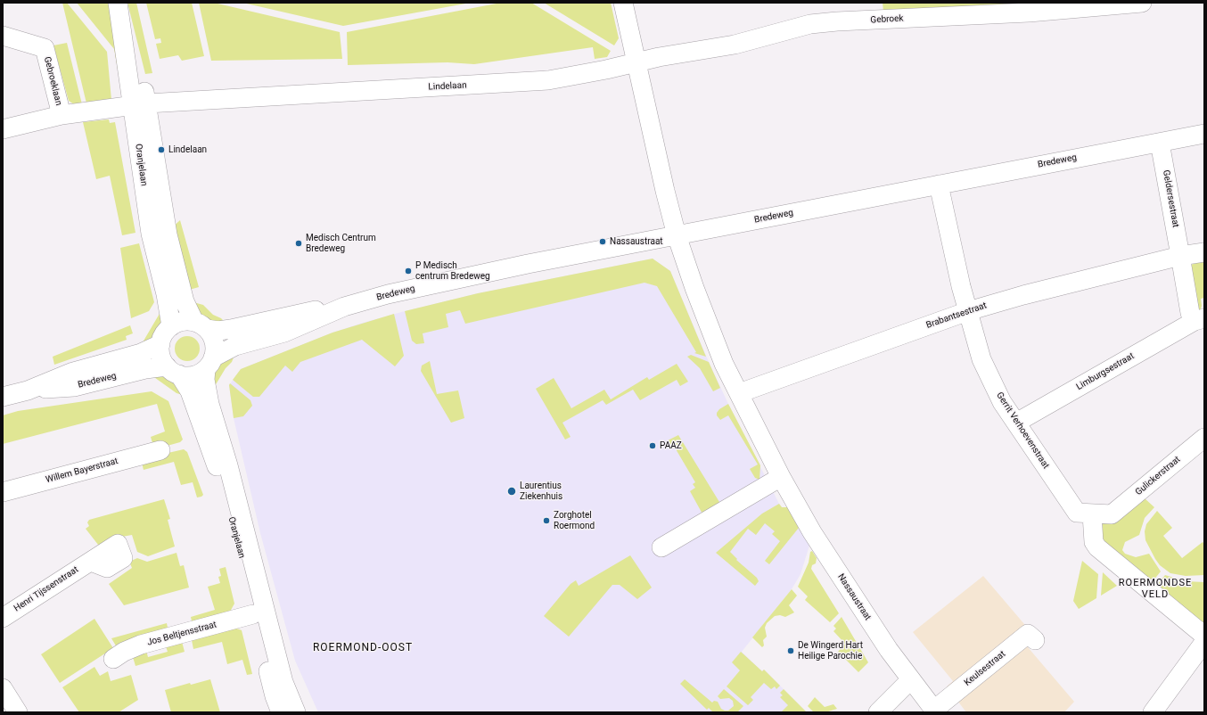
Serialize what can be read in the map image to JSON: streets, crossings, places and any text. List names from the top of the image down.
{
  "streets": {
    "street": [
      "Gebroek",
      "Gebroeklaan",
      "Lindelaan",
      "Bredeweg",
      "Oranjelaan",
      "Geldersestraat",
      "Brabantsestraat",
      "Limburgsestraat",
      "Gerrit Verhoevenstraat",
      "Willem Bayerstraat",
      "Gulickerstraat",
      "Henri Tijssenstraat",
      "Nassaustraat",
      "Jos Beltjensstraat",
      "Keulsestraat"
    ]
  },
  "crossings": [
    ["Gebroek", "Lindelaan"],
    ["Gebroek", "Nassaustraat"],
    ["Gebroeklaan", "Lindelaan"],
    ["Lindelaan", "Oranjelaan"],
    ["Lindelaan", "Nassaustraat"],
    ["Bredeweg", "Oranjelaan"],
    ["Bredeweg", "Geldersestraat"],
    ["Bredeweg", "Gerrit Verhoevenstraat"],
    ["Bredeweg", "Nassaustraat"],
    ["Oranjelaan", "Jos Beltjensstraat"],
    ["Geldersestraat", "Brabantsestraat"],
    ["Geldersestraat", "Limburgsestraat"],
    ["Brabantsestraat", "Gerrit Verhoevenstraat"],
    ["Brabantsestraat", "Nassaustraat"],
    ["Limburgsestraat", "Gerrit Verhoevenstraat"],
    ["Gerrit Verhoevenstraat", "Gulickerstraat"],
    ["Nassaustraat", "Keulsestraat"]
  ],
  "districts": ["ROERMONDSE VELD", "ROERMOND-OOST"],
  "places": [
    "Lindelaan",
    "Nassaustraat",
    "Medisch Centrum Bredeweg",
    "P Medisch centrum Bredeweg",
    "PAAZ",
    "Laurentius Ziekenhuis",
    "Zorghotel Roermond",
    "De Wingerd Hart Heilige Parochie"
  ]
}
